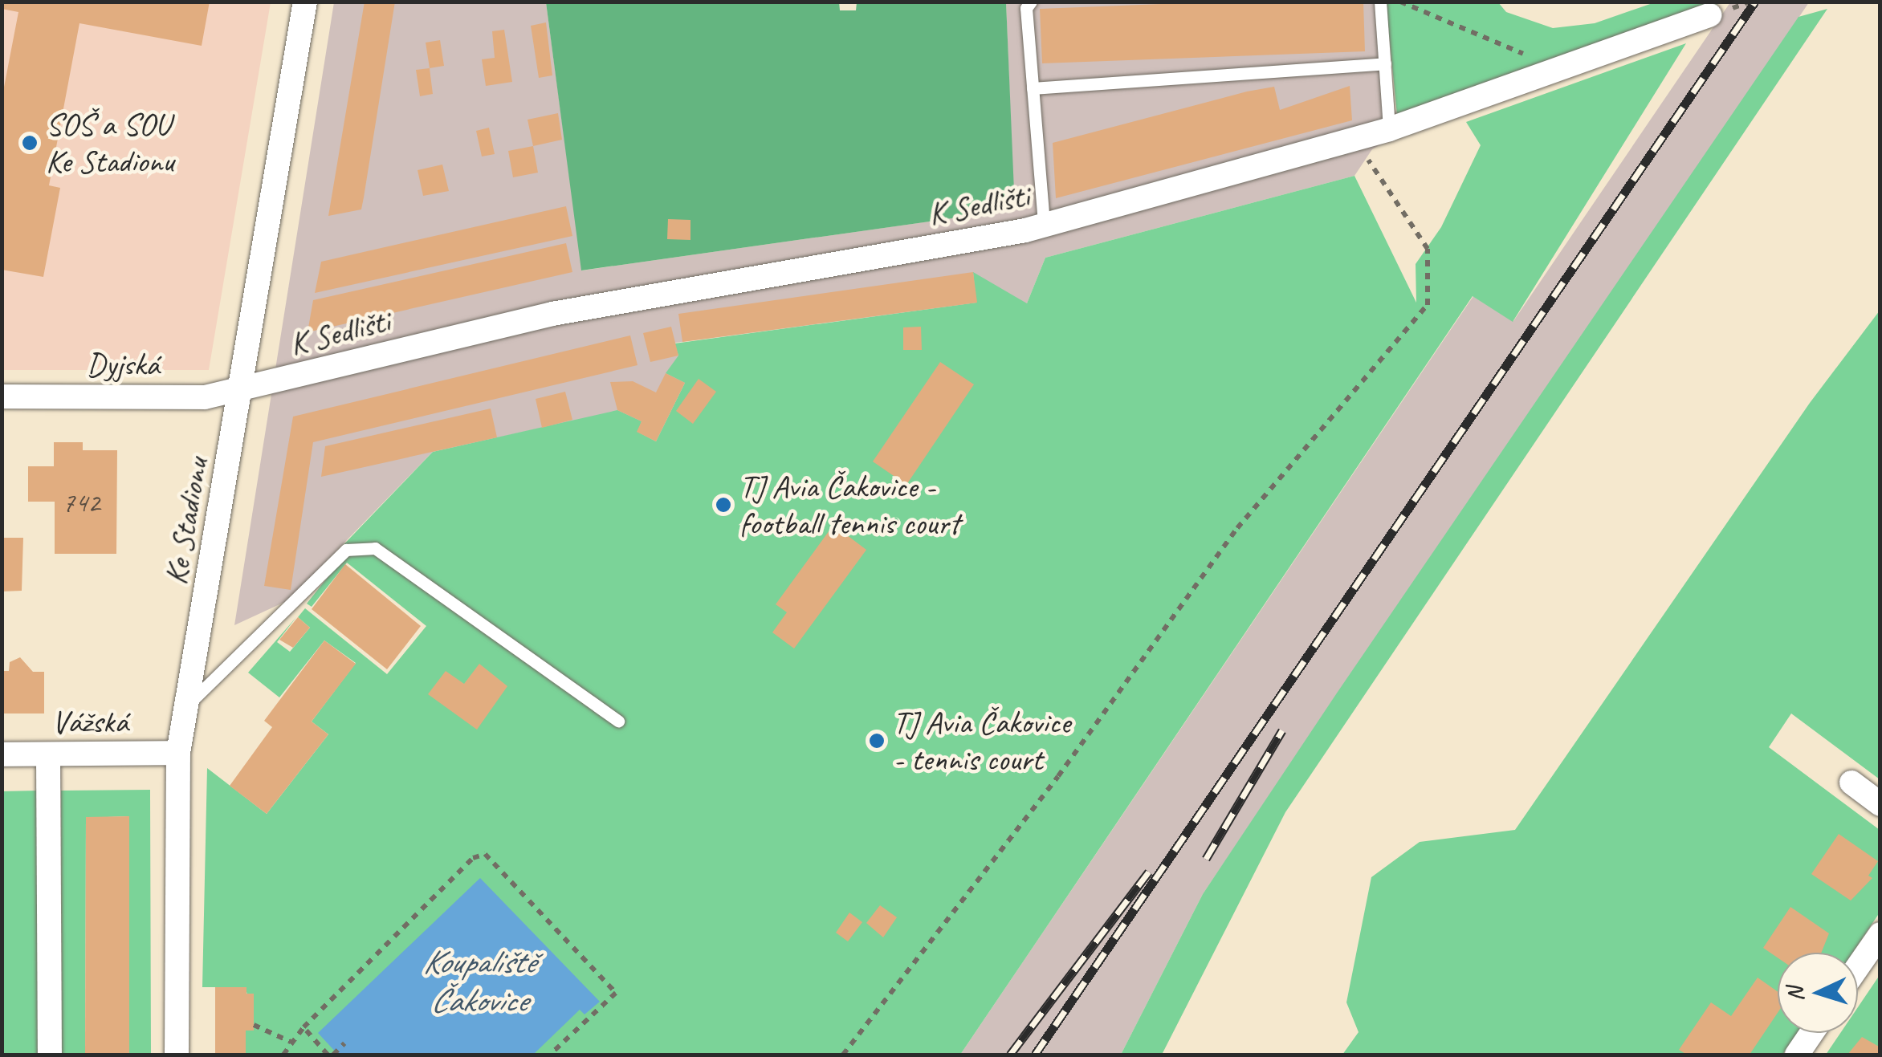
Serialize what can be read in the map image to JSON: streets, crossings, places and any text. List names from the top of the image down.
{
  "streets": {
    "street": [
      "K Sedlišti",
      "Dyjská",
      "Ke Stadionu",
      "Vážská"
    ]
  },
  "crossings": [
    ["K Sedlišti", "Dyjská"],
    ["K Sedlišti", "Ke Stadionu"],
    ["Dyjská", "Ke Stadionu"],
    ["Ke Stadionu", "Vážská"]
  ],
  "water": ["Koupaliště Čakovice"],
  "places": ["SOŠ a SOU Ke Stadionu", "TJ Avia Čakovice - football tennis court", "TJ Avia Čakovice - tennis court"],
  "house_numbers": ["742"],
  "north": "left"
}
